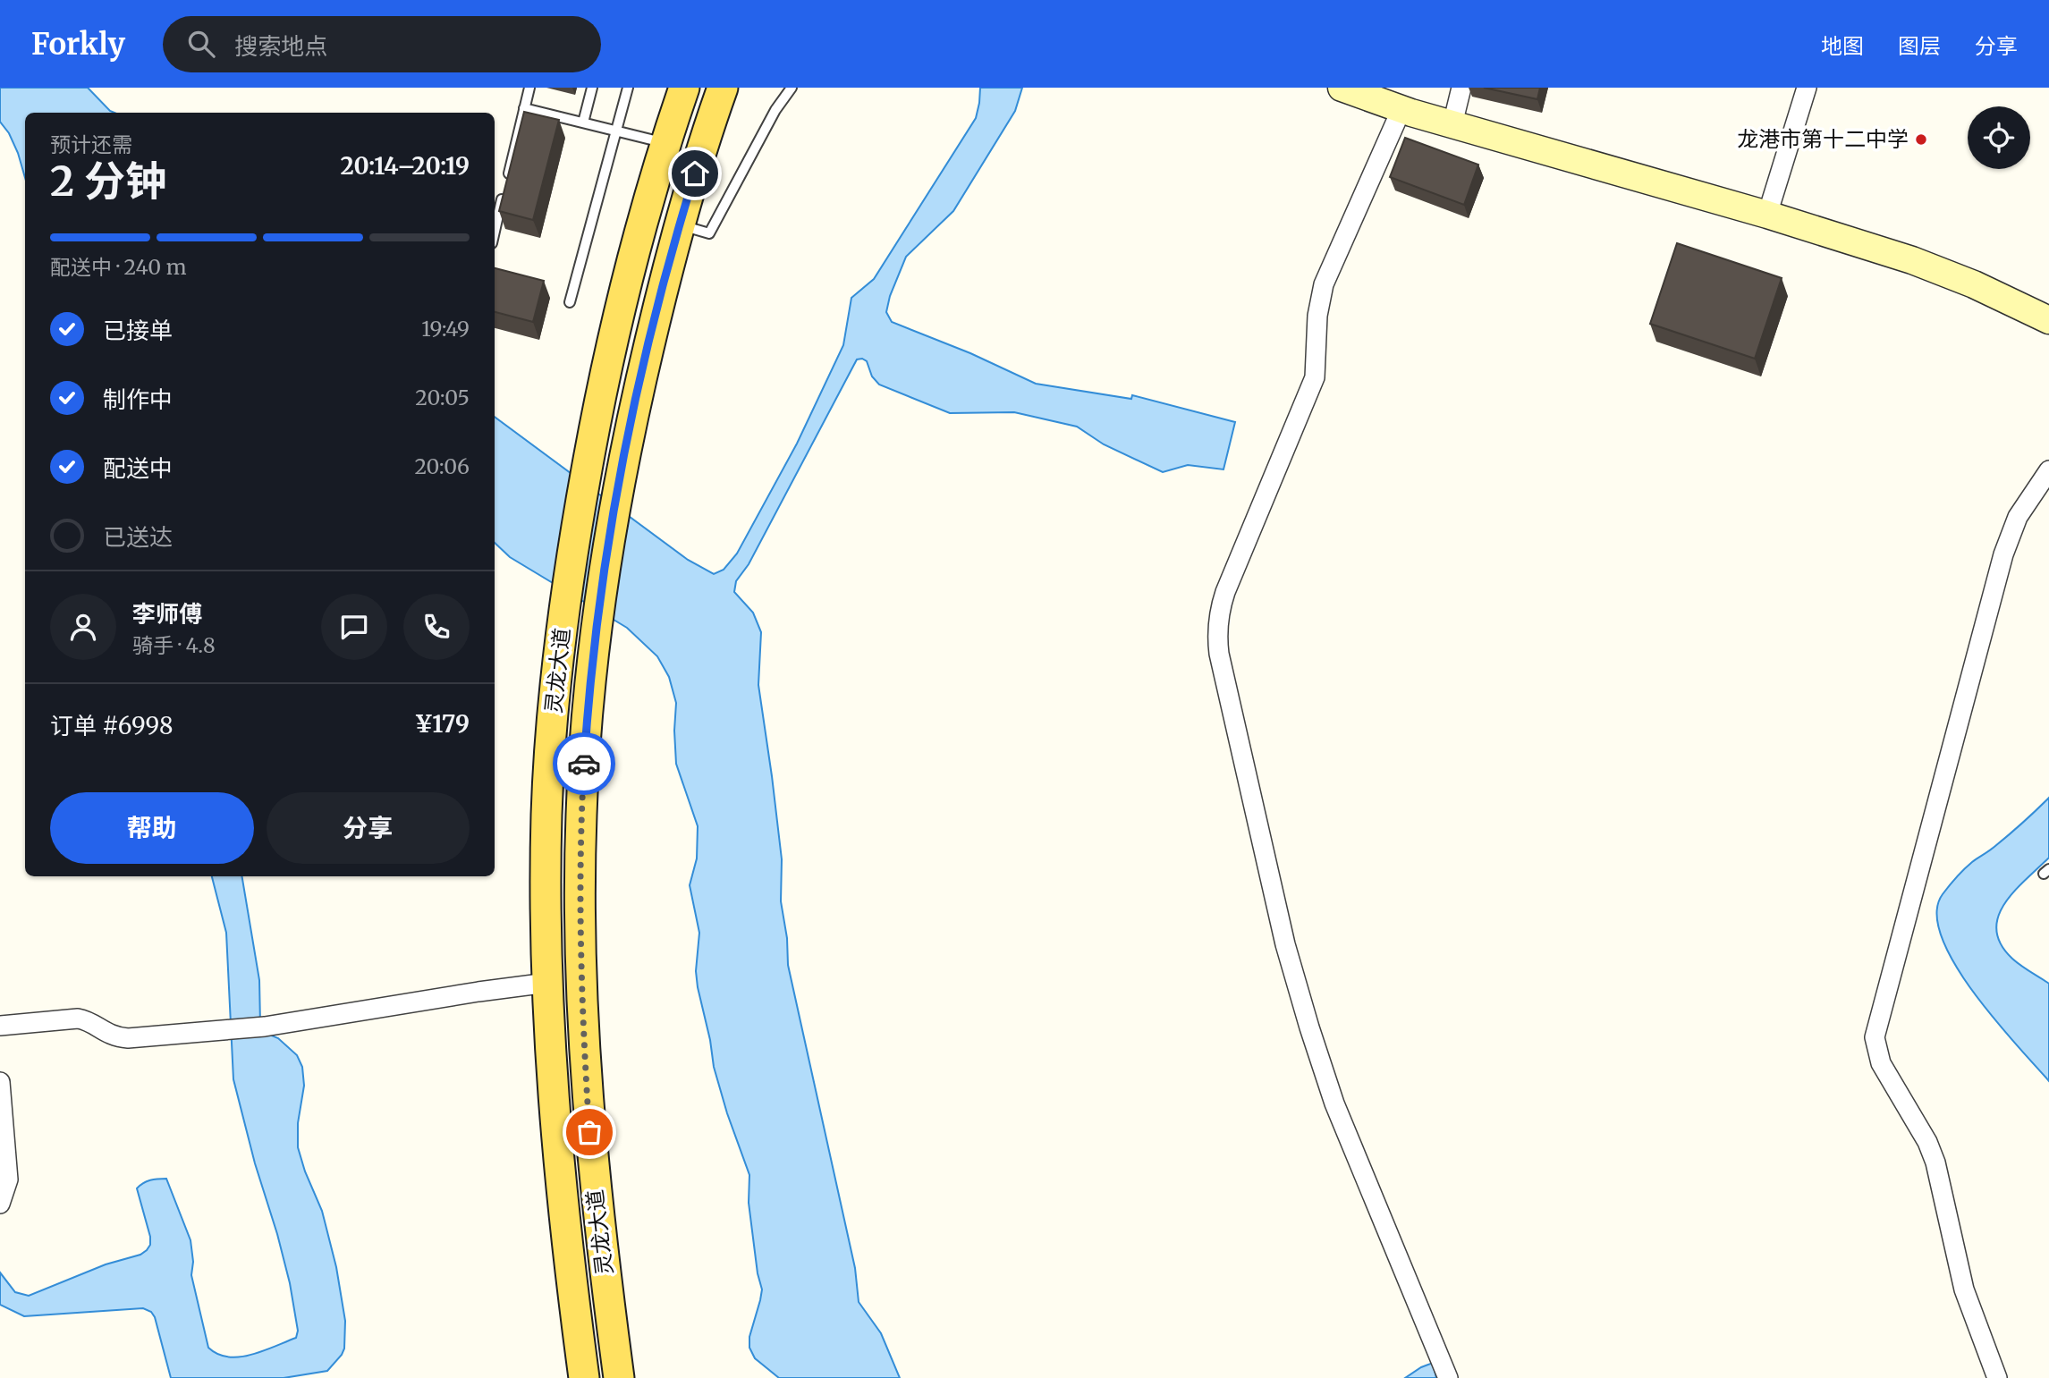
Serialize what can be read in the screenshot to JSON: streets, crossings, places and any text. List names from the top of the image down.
{
  "streets": {
    "main road": ["灵龙大道"]
  },
  "places": ["龙港市第十二中学"],
  "page": {
    "header": "Forkly",
    "search": "搜索地点",
    "nav": ["地图", "图层", "分享"],
    "heading": ["2 分钟", "预计还需", "20:14–20:19"],
    "panel": [
      "李师傅",
      "骑手 · 4.8",
      "订单 #6998",
      "¥179"
    ],
    "bar": "配送中 · 240 m",
    "list": [
      ["已接单", "19:49"],
      ["制作中", "20:05"],
      ["配送中", "20:06"],
      "已送达"
    ],
    "buttons": ["帮助", "分享"]
  }
}
